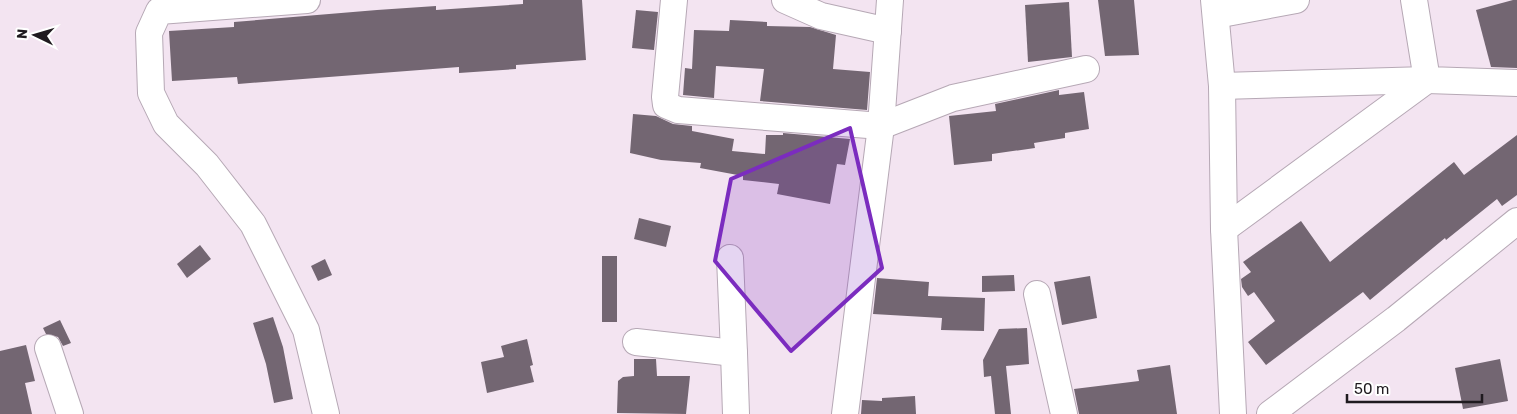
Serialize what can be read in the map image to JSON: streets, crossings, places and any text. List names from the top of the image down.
{
  "scale_bar": "50 m",
  "north": "left"
}
